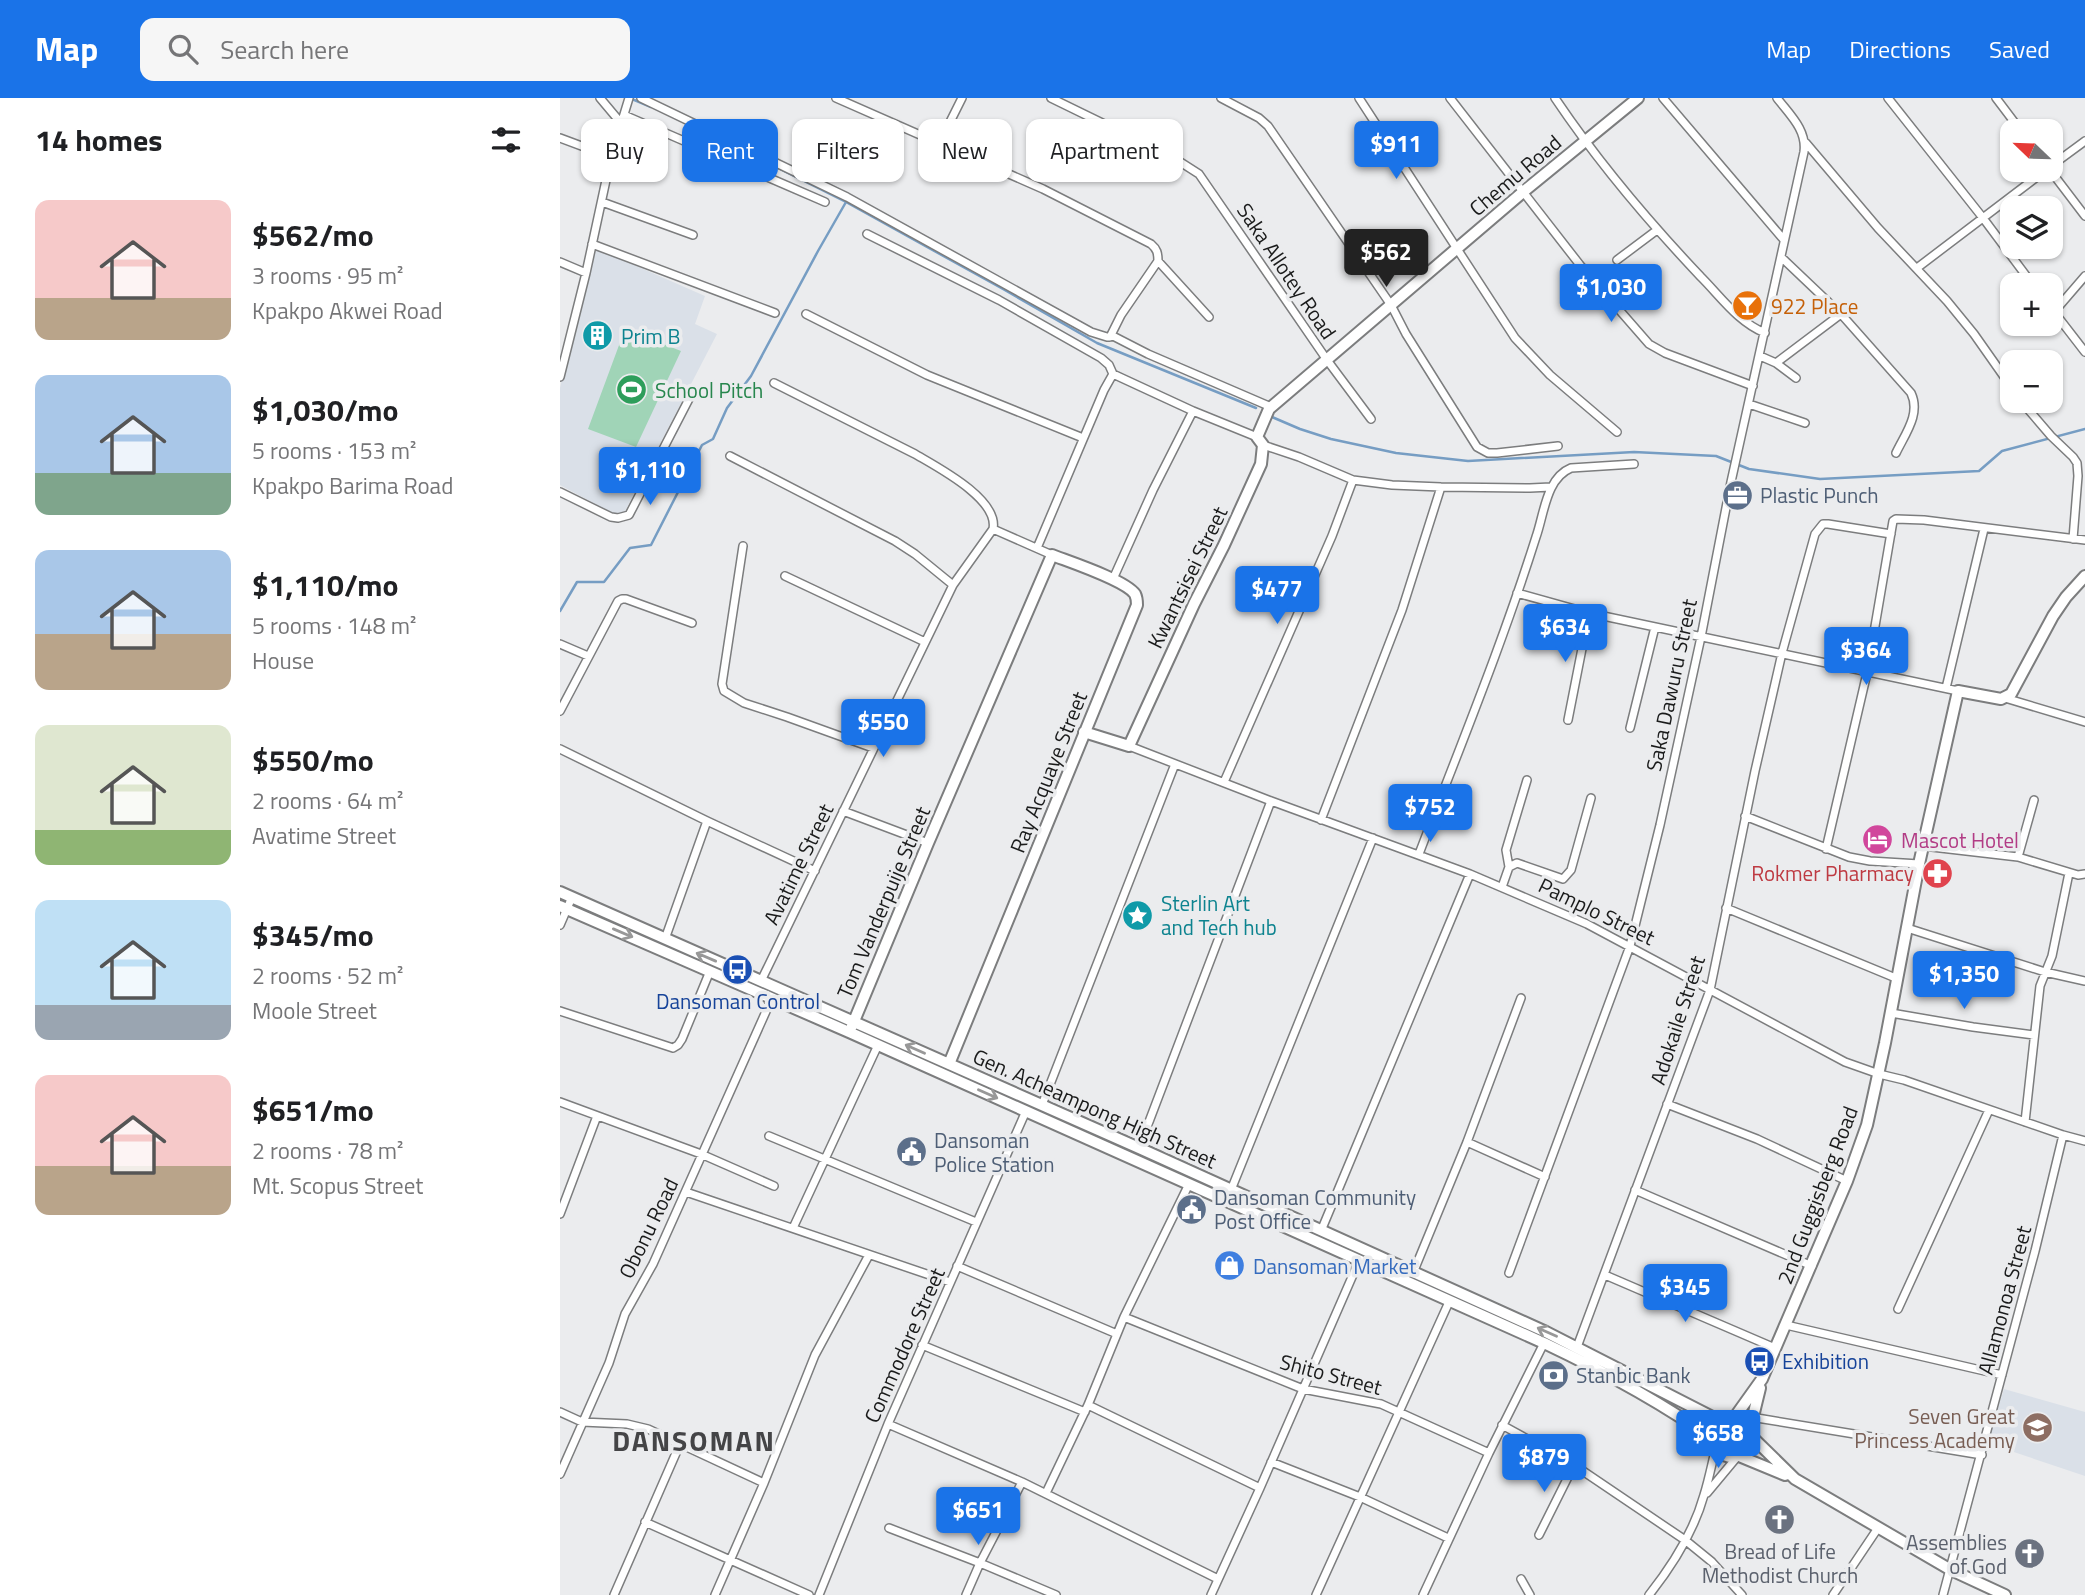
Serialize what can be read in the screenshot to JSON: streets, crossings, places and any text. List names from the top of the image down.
{
  "streets": {
    "main road": [
      "Chemu Road",
      "Kwantsisei Street",
      "Ray Acquaye Street",
      "Tom Vanderpuije Street",
      "Pamplo Street",
      "Gen. Acheampong High Street",
      "2nd Guggisberg Road"
    ],
    "street": [
      "Saka Allotey Road",
      "Saka Dawuru Street",
      "Avatime Street",
      "Adokaile Street",
      "Obonu Road",
      "Allamonoa Street",
      "Commodore Street",
      "Shito Street"
    ]
  },
  "crossings": [
    ["Chemu Road", "Saka Allotey Road"],
    ["Chemu Road", "Kwantsisei Street"],
    ["Kwantsisei Street", "Pamplo Street"],
    ["Saka Dawuru Street", "Pamplo Street"],
    ["Ray Acquaye Street", "Tom Vanderpuije Street"],
    ["Ray Acquaye Street", "Pamplo Street"],
    ["Ray Acquaye Street", "Gen. Acheampong High Street"],
    ["Avatime Street", "Gen. Acheampong High Street"],
    ["Tom Vanderpuije Street", "Gen. Acheampong High Street"],
    ["Pamplo Street", "Adokaile Street"],
    ["Pamplo Street", "2nd Guggisberg Road"],
    ["Pamplo Street", "Allamonoa Street"],
    ["Adokaile Street", "Gen. Acheampong High Street"],
    ["Gen. Acheampong High Street", "2nd Guggisberg Road"],
    ["Gen. Acheampong High Street", "Obonu Road"],
    ["Gen. Acheampong High Street", "Commodore Street"]
  ],
  "districts": ["DANSOMAN"],
  "places": {
    "bar": ["922 Place"],
    "building": ["Prim B"],
    "sports": ["School Pitch"],
    "office": ["Plastic Punch"],
    "hotel": ["Mascot Hotel"],
    "pharmacy": ["Rokmer Pharmacy"],
    "place": ["Sterlin Art and Tech hub"],
    "bus stop": ["Dansoman Control", "Exhibition"],
    "public building": ["Dansoman Police Station", "Dansoman Community Post Office"],
    "shop": ["Dansoman Market"],
    "bank": ["Stanbic Bank"],
    "school or university": ["Seven Great Princess Academy"],
    "church": ["Bread of Life Methodist Church", "Assemblies of God"]
  },
  "north": "top left",
  "page": {
    "header": "Map",
    "search": "Search here",
    "nav": ["Map", "Directions", "Saved"],
    "heading": "14 homes",
    "map_buttons": ["+", "−"],
    "chip": [
      "Buy",
      "Rent",
      "Filters",
      "New",
      "Apartment"
    ],
    "price": [
      "$911",
      "$562",
      "$1,030",
      "$1,110",
      "$477",
      "$634",
      "$364",
      "$550",
      "$752",
      "$1,350",
      "$345",
      "$658",
      "$879",
      "$651"
    ],
    "list": [
      {
        "name": "$562/mo",
        "note": "3 rooms · 95 m² · Kpakpo Akwei Road"
      },
      {
        "name": "$1,030/mo",
        "note": "5 rooms · 153 m² · Kpakpo Barima Road"
      },
      {
        "name": "$1,110/mo",
        "note": "5 rooms · 148 m² · House"
      },
      {
        "name": "$550/mo",
        "note": "2 rooms · 64 m² · Avatime Street"
      },
      {
        "name": "$345/mo",
        "note": "2 rooms · 52 m² · Moole Street"
      },
      {
        "name": "$651/mo",
        "note": "2 rooms · 78 m² · Mt. Scopus Street"
      }
    ]
  }
}
